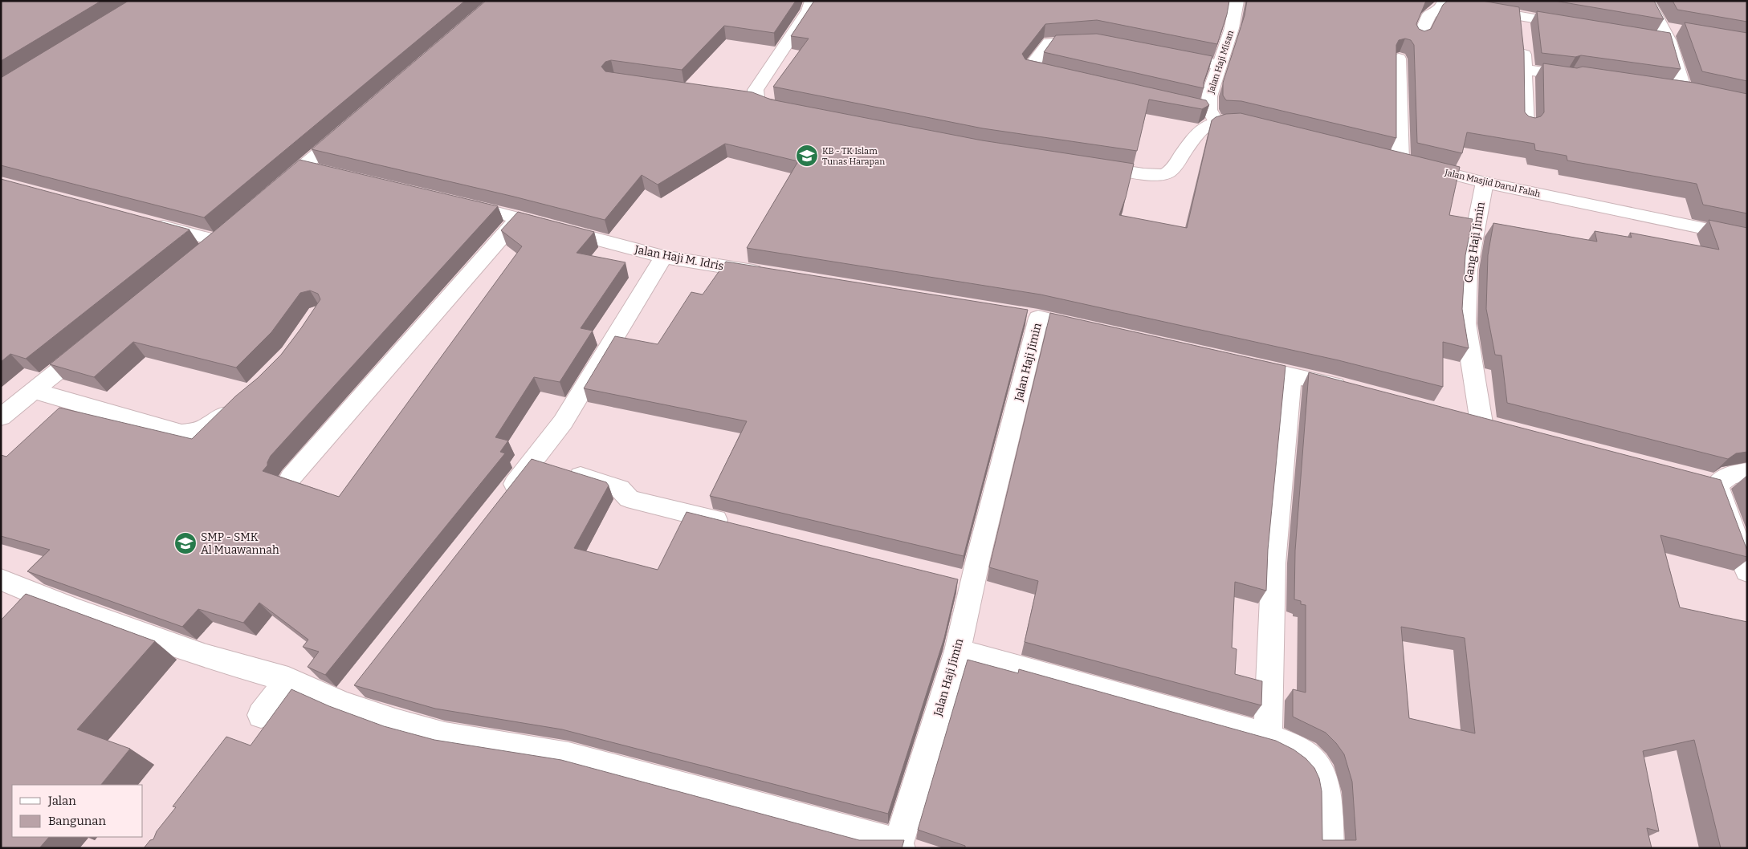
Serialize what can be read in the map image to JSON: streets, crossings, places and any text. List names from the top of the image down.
{
  "streets": {
    "street": [
      "Jalan Haji Misan",
      "Jalan Masjid Darul Falah",
      "Gang Haji Jimin",
      "Jalan Haji M. Idris",
      "Jalan Haji Jimin"
    ]
  },
  "crossings": [
    ["Jalan Masjid Darul Falah", "Gang Haji Jimin"]
  ],
  "places": {
    "school or university": ["KB - TK Islam Tunas Harapan", "SMP - SMK Al Muawannah"]
  },
  "legend": ["Jalan", "Bangunan"]
}
